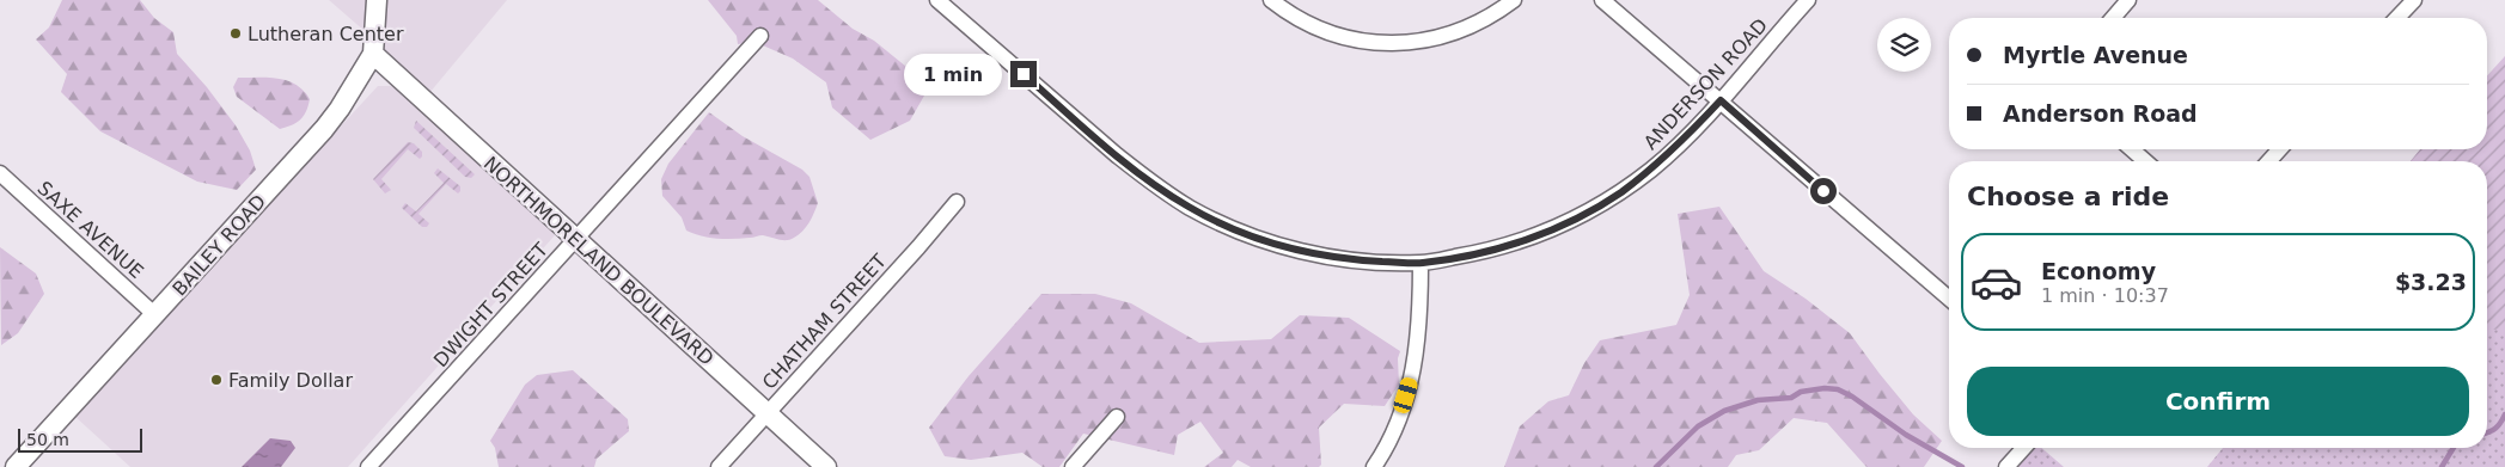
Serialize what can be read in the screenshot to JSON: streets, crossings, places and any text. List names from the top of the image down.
{
  "streets": {
    "street": [
      "ANDERSON ROAD",
      "SAXE AVENUE",
      "BAILEY ROAD",
      "NORTHMORELAND BOULEVARD",
      "DWIGHT STREET",
      "CHATHAM STREET"
    ]
  },
  "crossings": [
    ["SAXE AVENUE", "BAILEY ROAD"],
    ["BAILEY ROAD", "NORTHMORELAND BOULEVARD"],
    ["NORTHMORELAND BOULEVARD", "DWIGHT STREET"],
    ["NORTHMORELAND BOULEVARD", "CHATHAM STREET"]
  ],
  "places": ["Lutheran Center", "Family Dollar"],
  "scale_bar": "50 m",
  "page": {
    "banner": ["Myrtle Avenue", "Anderson Road"],
    "bubble": "1 min",
    "heading": "Choose a ride",
    "list": [
      {
        "name": "Economy",
        "note": "1 min · 10:37",
        "value": "$3.23"
      }
    ],
    "buttons": "Confirm",
    "scale": "50 m"
  }
}
